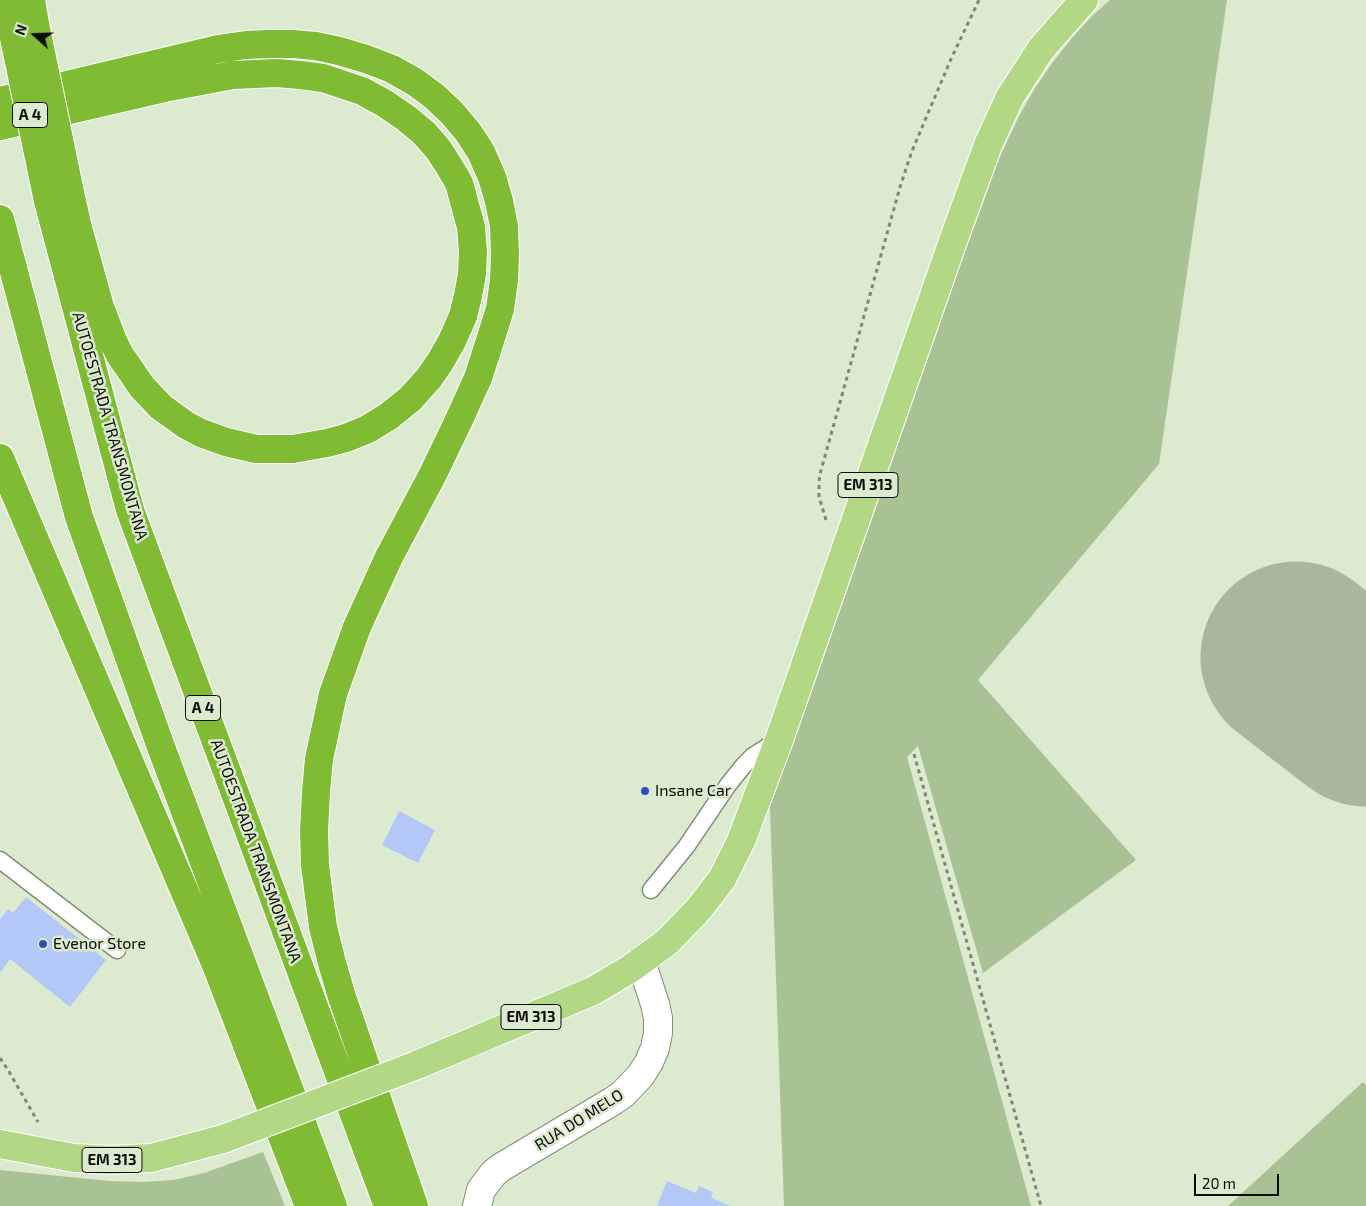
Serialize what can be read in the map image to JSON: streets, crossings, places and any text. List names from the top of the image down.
{
  "streets": {
    "highway": ["A 4", "AUTOESTRADA TRANSMONTANA"],
    "main road": ["EM 313"],
    "street": ["RUA DO MELO"]
  },
  "crossings": [
    ["EM 313", "RUA DO MELO"]
  ],
  "places": ["Insane Car", "Evenor Store"],
  "scale_bar": "20 m",
  "north": "left"
}
